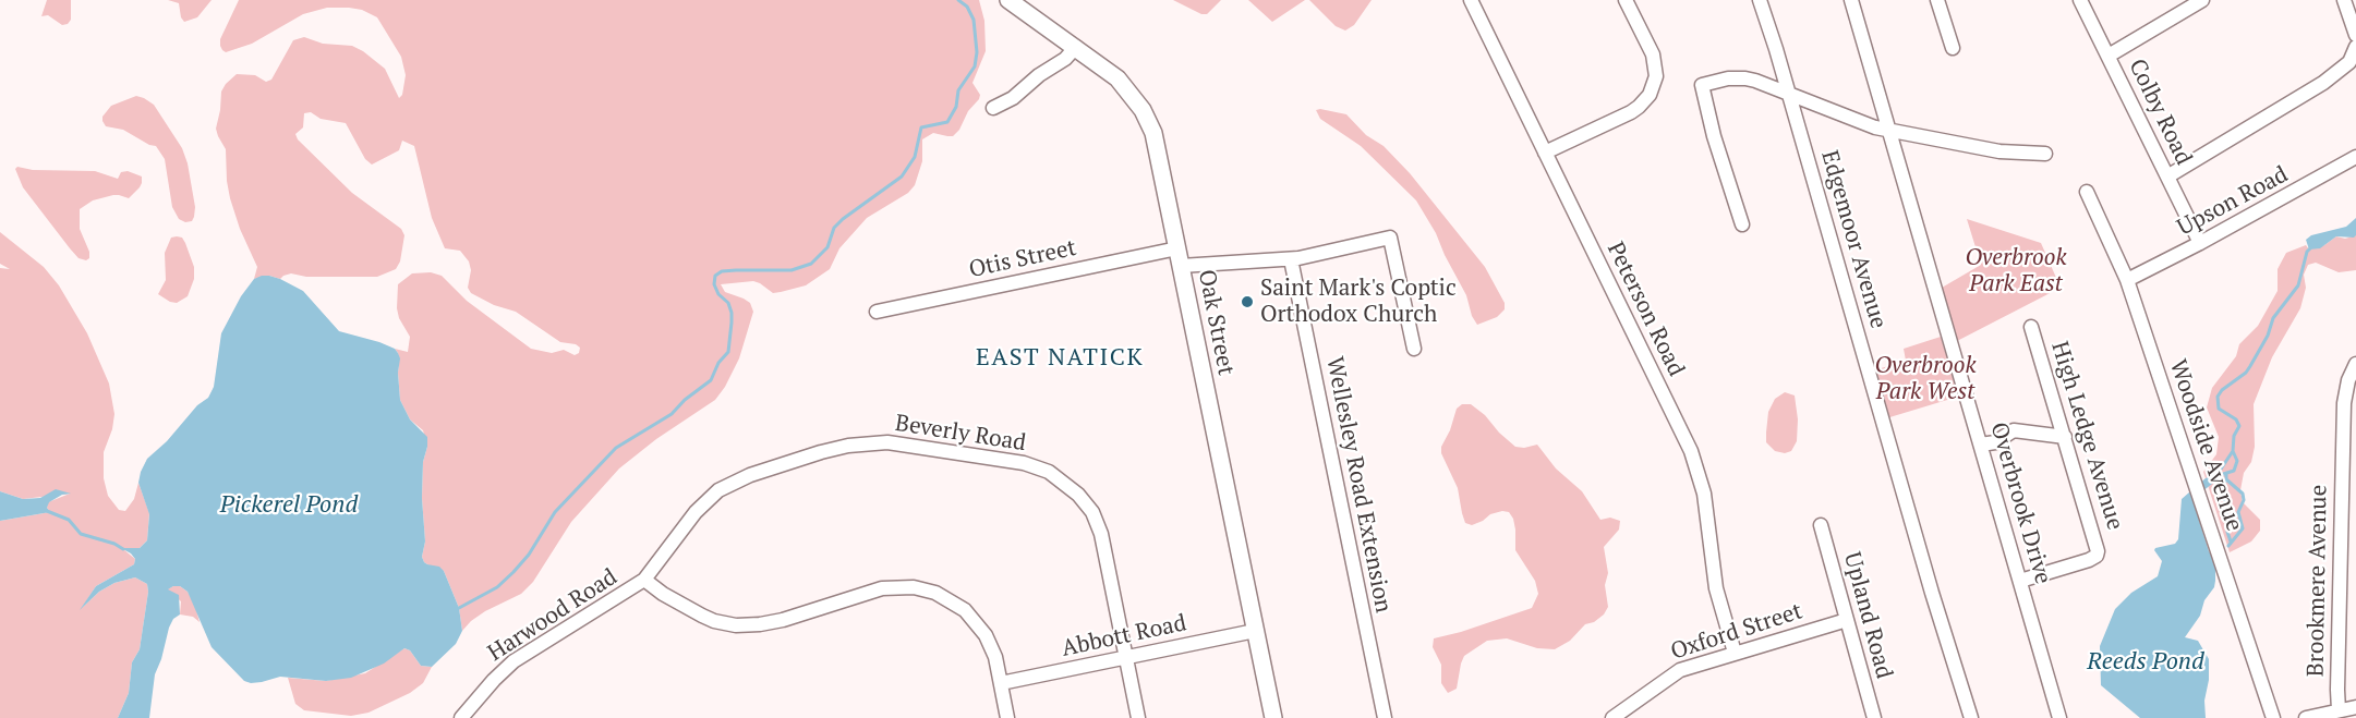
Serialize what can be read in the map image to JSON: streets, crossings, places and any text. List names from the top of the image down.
{
  "streets": {
    "main road": ["Oak Street"],
    "street": [
      "Colby Road",
      "Upson Road",
      "Edgemoor Avenue",
      "Otis Street",
      "Peterson Road",
      "Beverly Road",
      "High Ledge Avenue",
      "Woodside Avenue",
      "Wellesley Road Extension",
      "Overbrook Drive",
      "Brookmere Avenue",
      "Harwood Road",
      "Upland Road",
      "Oxford Street",
      "Abbott Road"
    ]
  },
  "crossings": [
    ["Colby Road", "Upson Road"],
    ["Upson Road", "Woodside Avenue"],
    ["Otis Street", "Oak Street"],
    ["Peterson Road", "Oxford Street"],
    ["Oak Street", "Abbott Road"],
    ["Beverly Road", "Harwood Road"],
    ["Beverly Road", "Abbott Road"],
    ["High Ledge Avenue", "Overbrook Drive"],
    ["Upland Road", "Oxford Street"]
  ],
  "districts": ["EAST NATICK"],
  "water": ["Pickerel Pond", "Reeds Pond"],
  "parks": ["Overbrook Park East", "Overbrook Park West"],
  "places": ["Saint Mark's Coptic Orthodox Church"]
}
